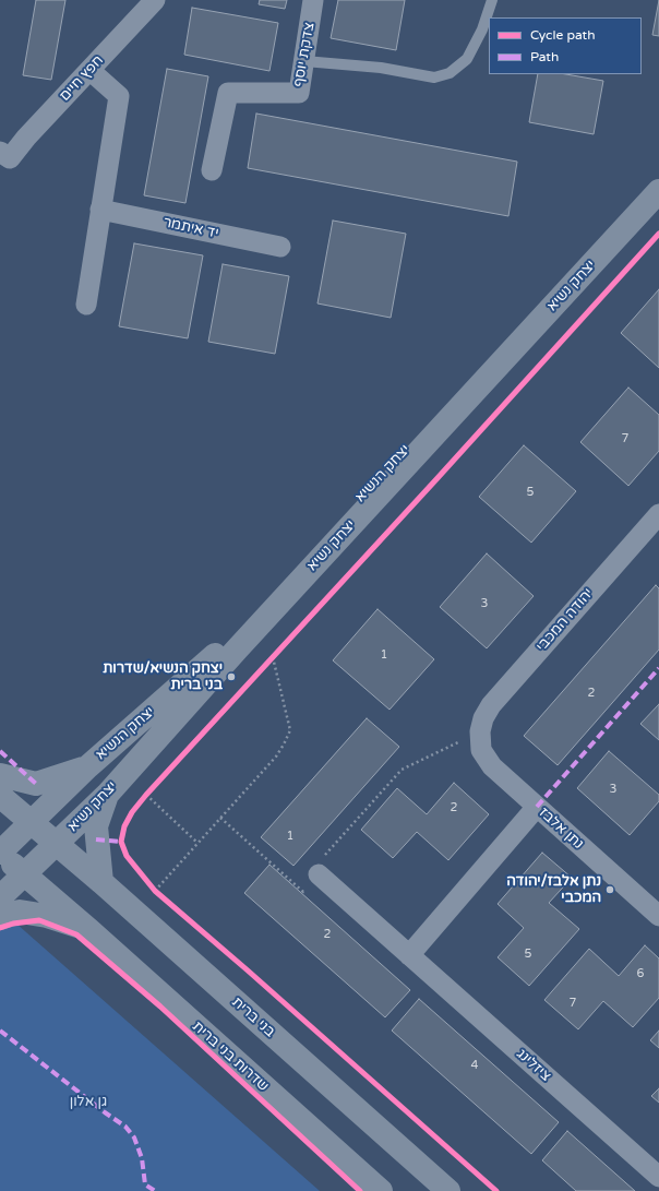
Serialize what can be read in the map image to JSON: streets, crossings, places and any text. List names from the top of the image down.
{
  "streets": {
    "main road": [
      "יצחק נשיא",
      "יצחק הנשיא",
      "בני ברית",
      "שדרות בני ברית"
    ],
    "street": [
      "צדקת יוסף",
      "חפץ חיים",
      "יד איתמר",
      "יהודה המכבי",
      "נתן אלבז",
      "ציזלינג"
    ]
  },
  "crossings": [
    ["יצחק נשיא", "בני ברית"],
    ["יצחק נשיא", "שדרות בני ברית"],
    ["יצחק הנשיא", "שדרות בני ברית"],
    ["יהודה המכבי", "נתן אלבז"]
  ],
  "parks": ["גן אלון"],
  "places": ["יצחק הנשיא/שדרות בני ברית", "נתן אלבז/יהודה המכבי"],
  "house_numbers": [
    "7",
    "5",
    "3",
    "1",
    "2",
    "3",
    "2",
    "1",
    "2",
    "5",
    "6",
    "7",
    "4"
  ],
  "legend": ["Cycle path", "Path"]
}
